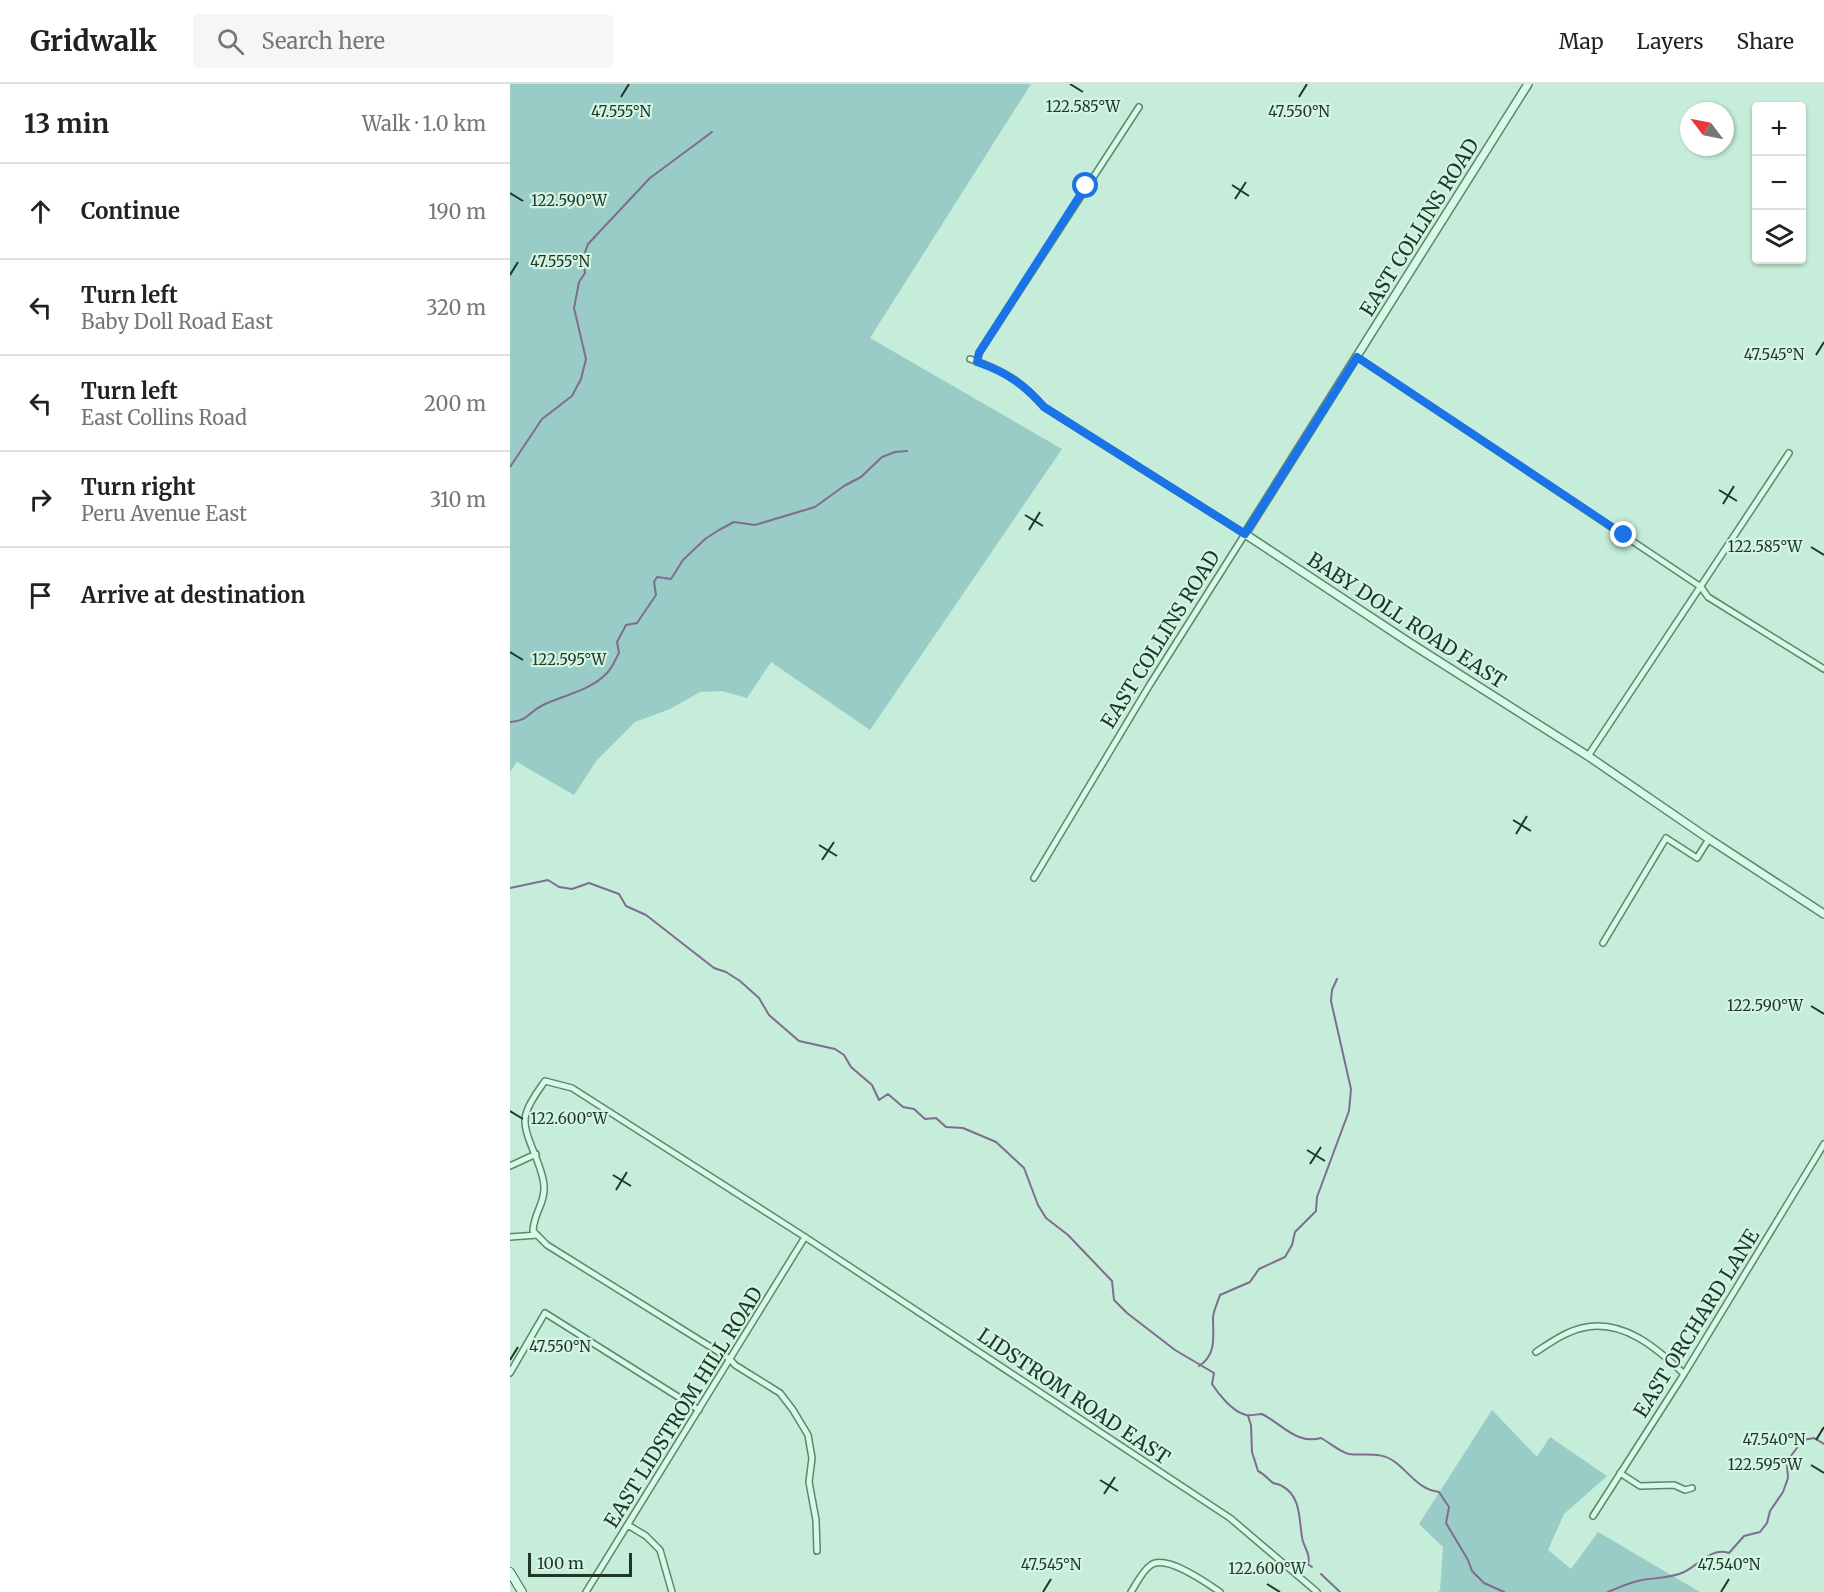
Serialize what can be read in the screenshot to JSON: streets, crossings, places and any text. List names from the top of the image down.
{
  "streets": {
    "street": [
      "EAST COLLINS ROAD",
      "BABY DOLL ROAD EAST",
      "EAST ORCHARD LANE",
      "LIDSTROM ROAD EAST",
      "EAST LIDSTROM HILL ROAD"
    ]
  },
  "crossings": [
    ["EAST COLLINS ROAD", "BABY DOLL ROAD EAST"],
    ["LIDSTROM ROAD EAST", "EAST LIDSTROM HILL ROAD"]
  ],
  "scale_bar": "100 m",
  "north": "top left",
  "page": {
    "header": "Gridwalk",
    "search": "Search here",
    "nav": ["Map", "Layers", "Share"],
    "heading": ["13 min", "Walk · 1.0 km"],
    "map_buttons": ["+", "−"],
    "list": [
      ["Continue", "190 m"],
      ["Turn left", "Baby Doll Road East", "320 m"],
      ["Turn left", "East Collins Road", "200 m"],
      ["Turn right", "Peru Avenue East", "310 m"],
      "Arrive at destination"
    ],
    "scale": "100 m"
  },
  "coordinates": [
    "122.585°W",
    "47.555°N",
    "47.550°N",
    "122.590°W",
    "47.545°N",
    "122.595°W",
    "122.600°W",
    "47.540°N"
  ]
}
